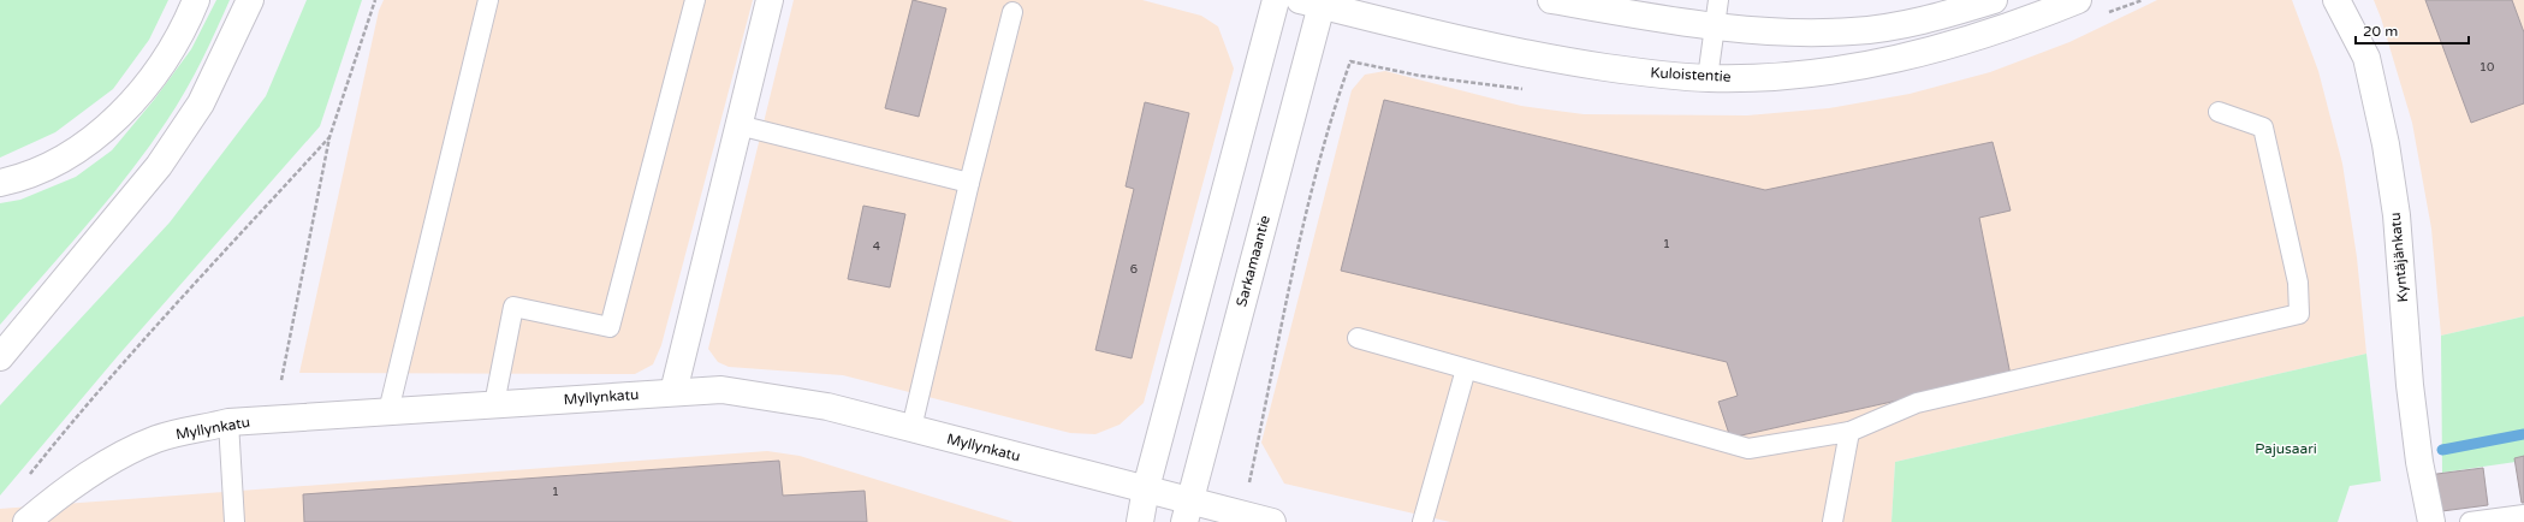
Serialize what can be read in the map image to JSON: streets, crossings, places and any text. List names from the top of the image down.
{
  "streets": {
    "main road": [
      "Kuloistentie",
      "Kyntäjänkatu",
      "Sarkamaantie",
      "Myllynkatu"
    ]
  },
  "crossings": [
    ["Kuloistentie", "Sarkamaantie"],
    ["Sarkamaantie", "Myllynkatu"]
  ],
  "parks": ["Pajusaari"],
  "house_numbers": [
    "10",
    "1",
    "4",
    "6",
    "1"
  ],
  "scale_bar": "20 m"
}
